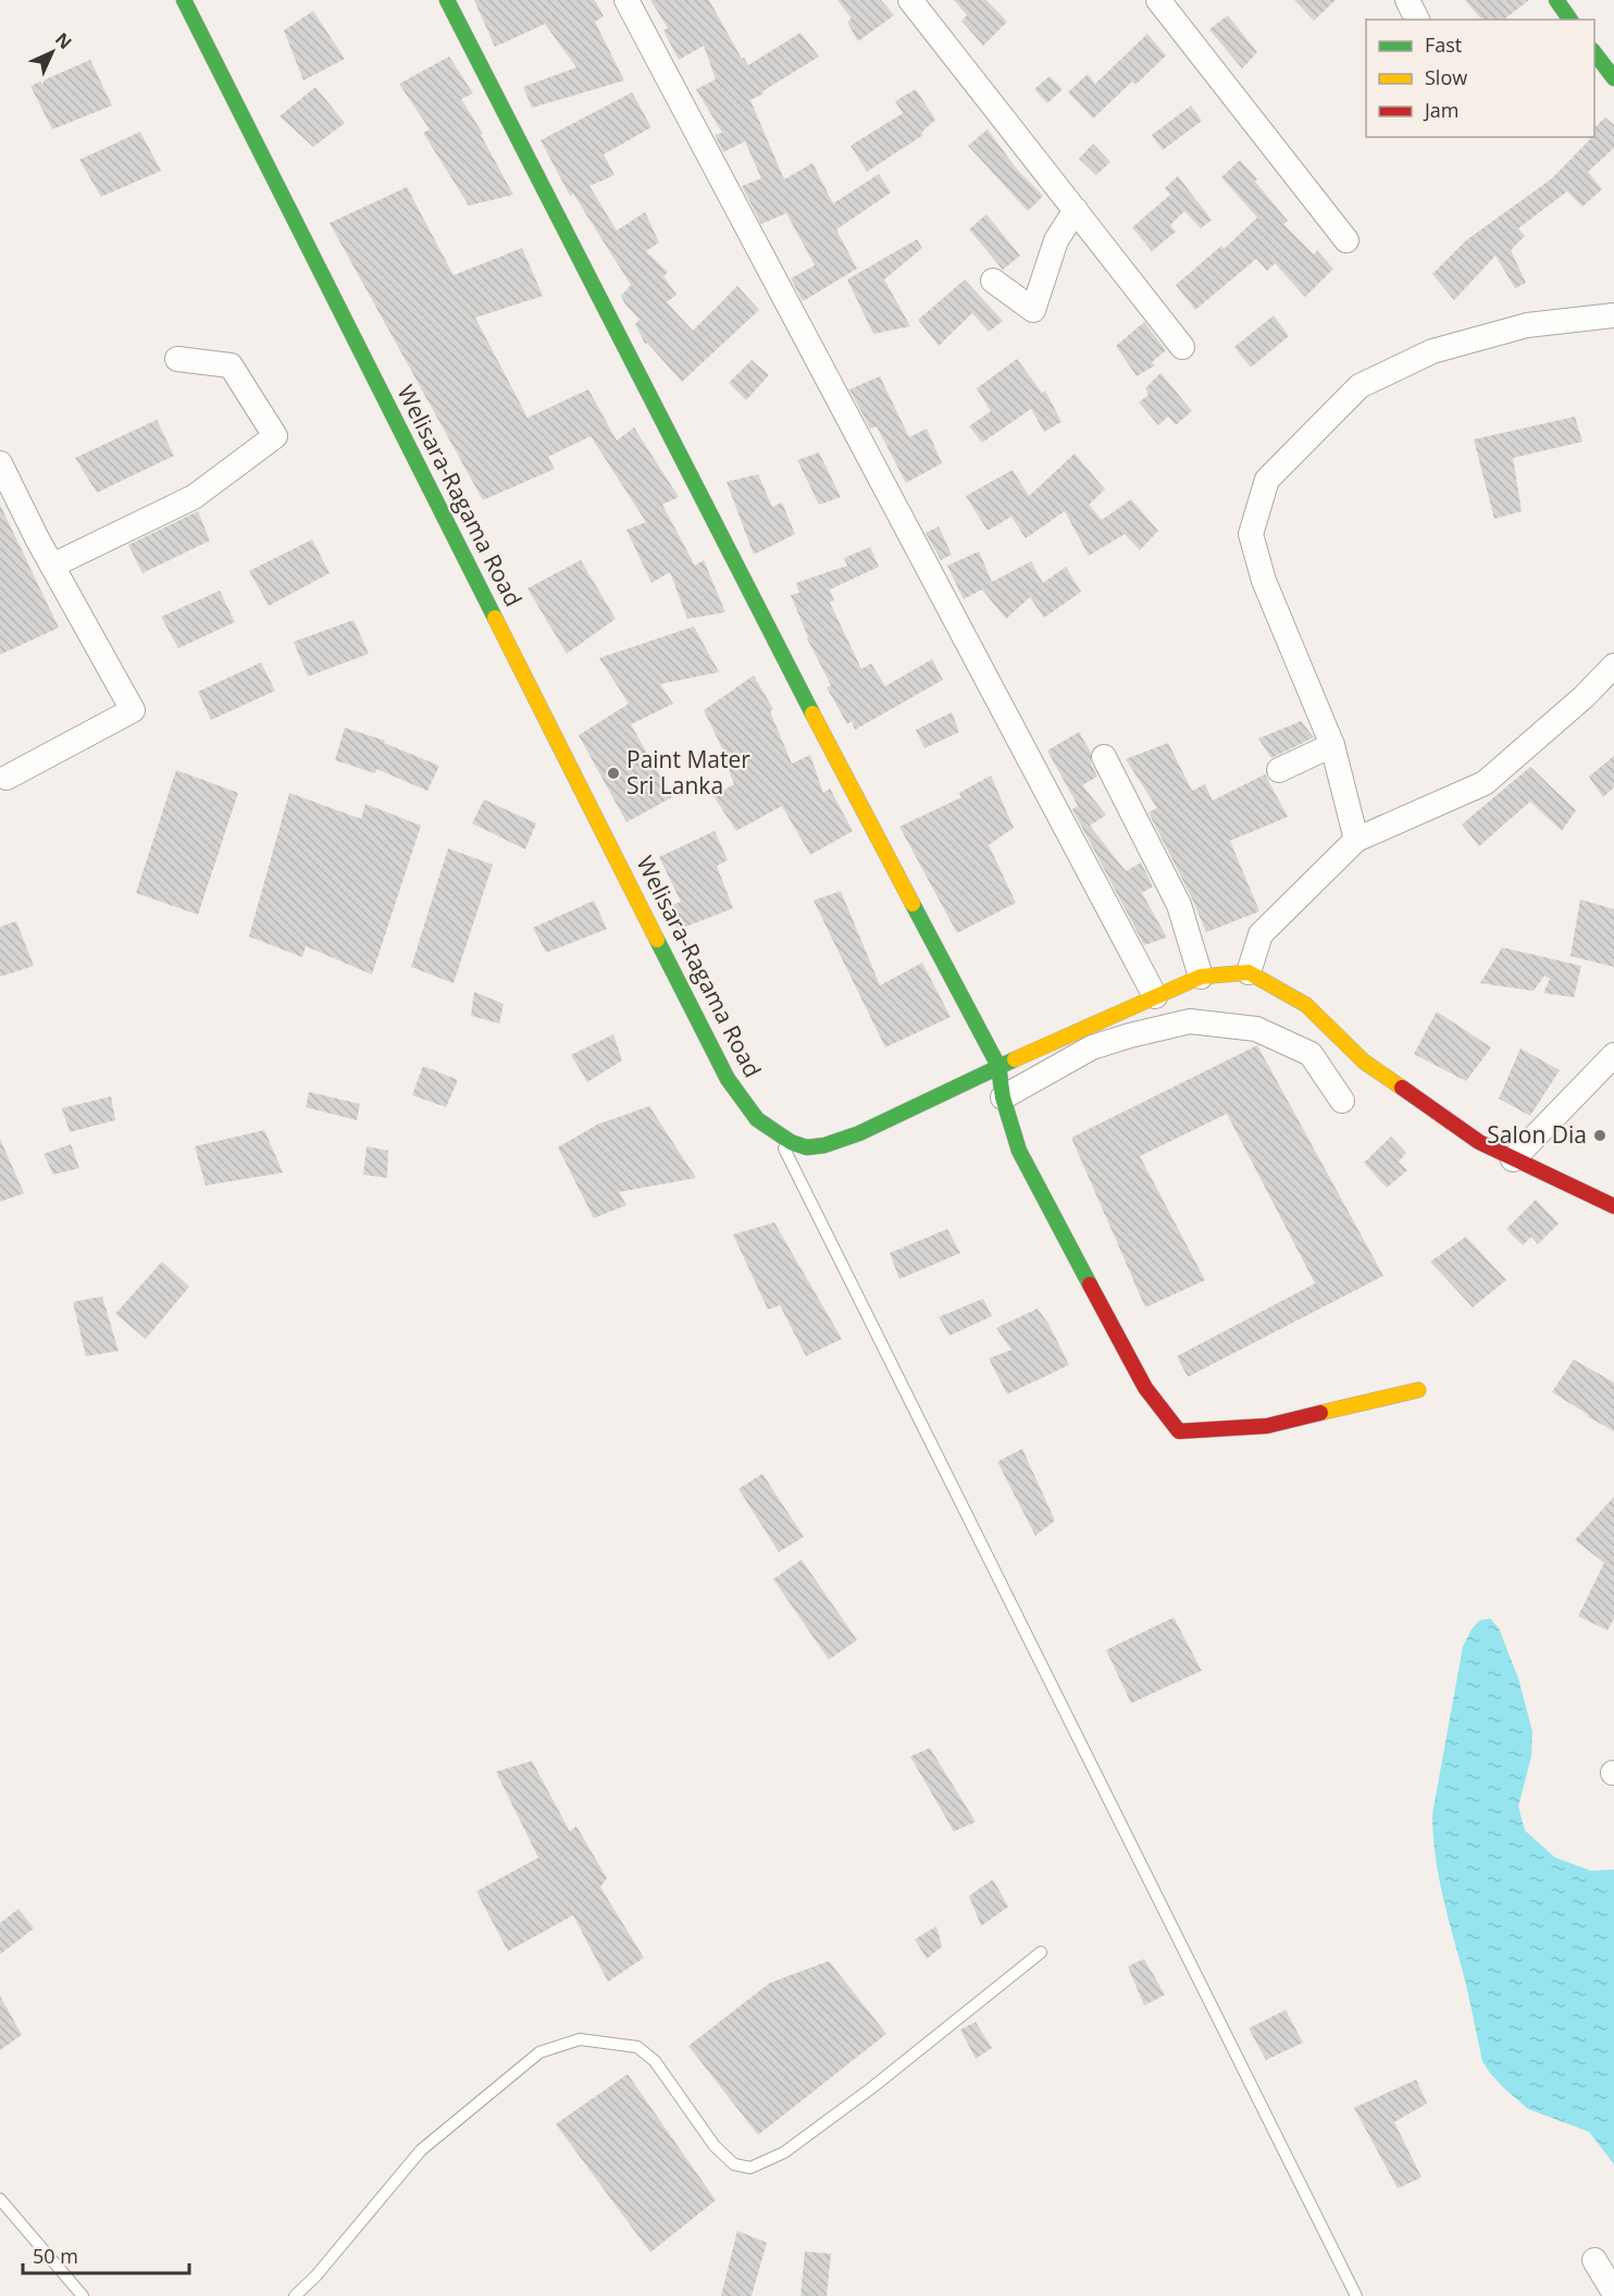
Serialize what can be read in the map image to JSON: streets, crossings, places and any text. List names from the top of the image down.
{
  "streets": {
    "main road": ["Welisara-Ragama Road"]
  },
  "places": ["Paint Mater Sri Lanka", "Salon Dia"],
  "legend": ["Fast", "Slow", "Jam"],
  "scale_bar": "50 m",
  "north": "top right"
}
